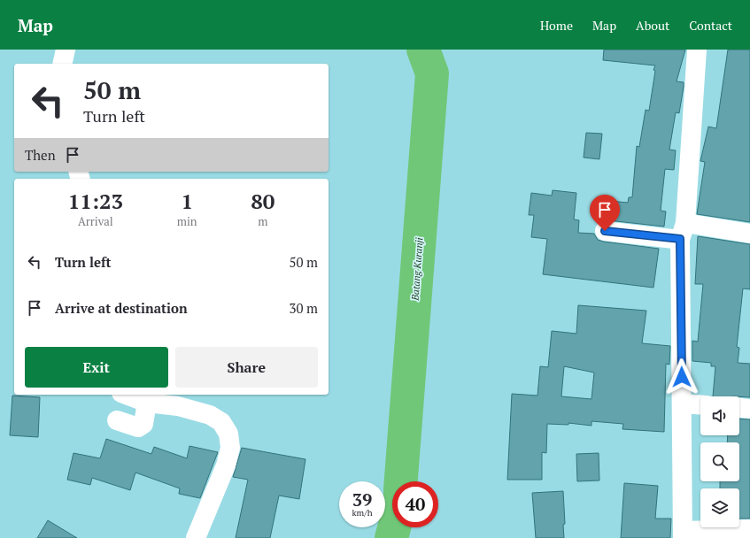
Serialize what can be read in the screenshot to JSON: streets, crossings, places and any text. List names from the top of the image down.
{
  "water": ["Batang Kuranji"],
  "page": {
    "header": "Map",
    "nav": [
      "Home",
      "Map",
      "About",
      "Contact"
    ],
    "turn": ["50 m", "Turn left"],
    "then": "Then",
    "eta": [
      "11:23",
      "Arrival",
      "1",
      "min",
      "80",
      "m"
    ],
    "list": [
      {
        "name": "Turn left",
        "value": "50 m"
      },
      {
        "name": "Arrive at destination",
        "value": "30 m"
      }
    ],
    "buttons": ["Exit", "Share"],
    "speed": "39 km/h",
    "limit": "40"
  }
}
